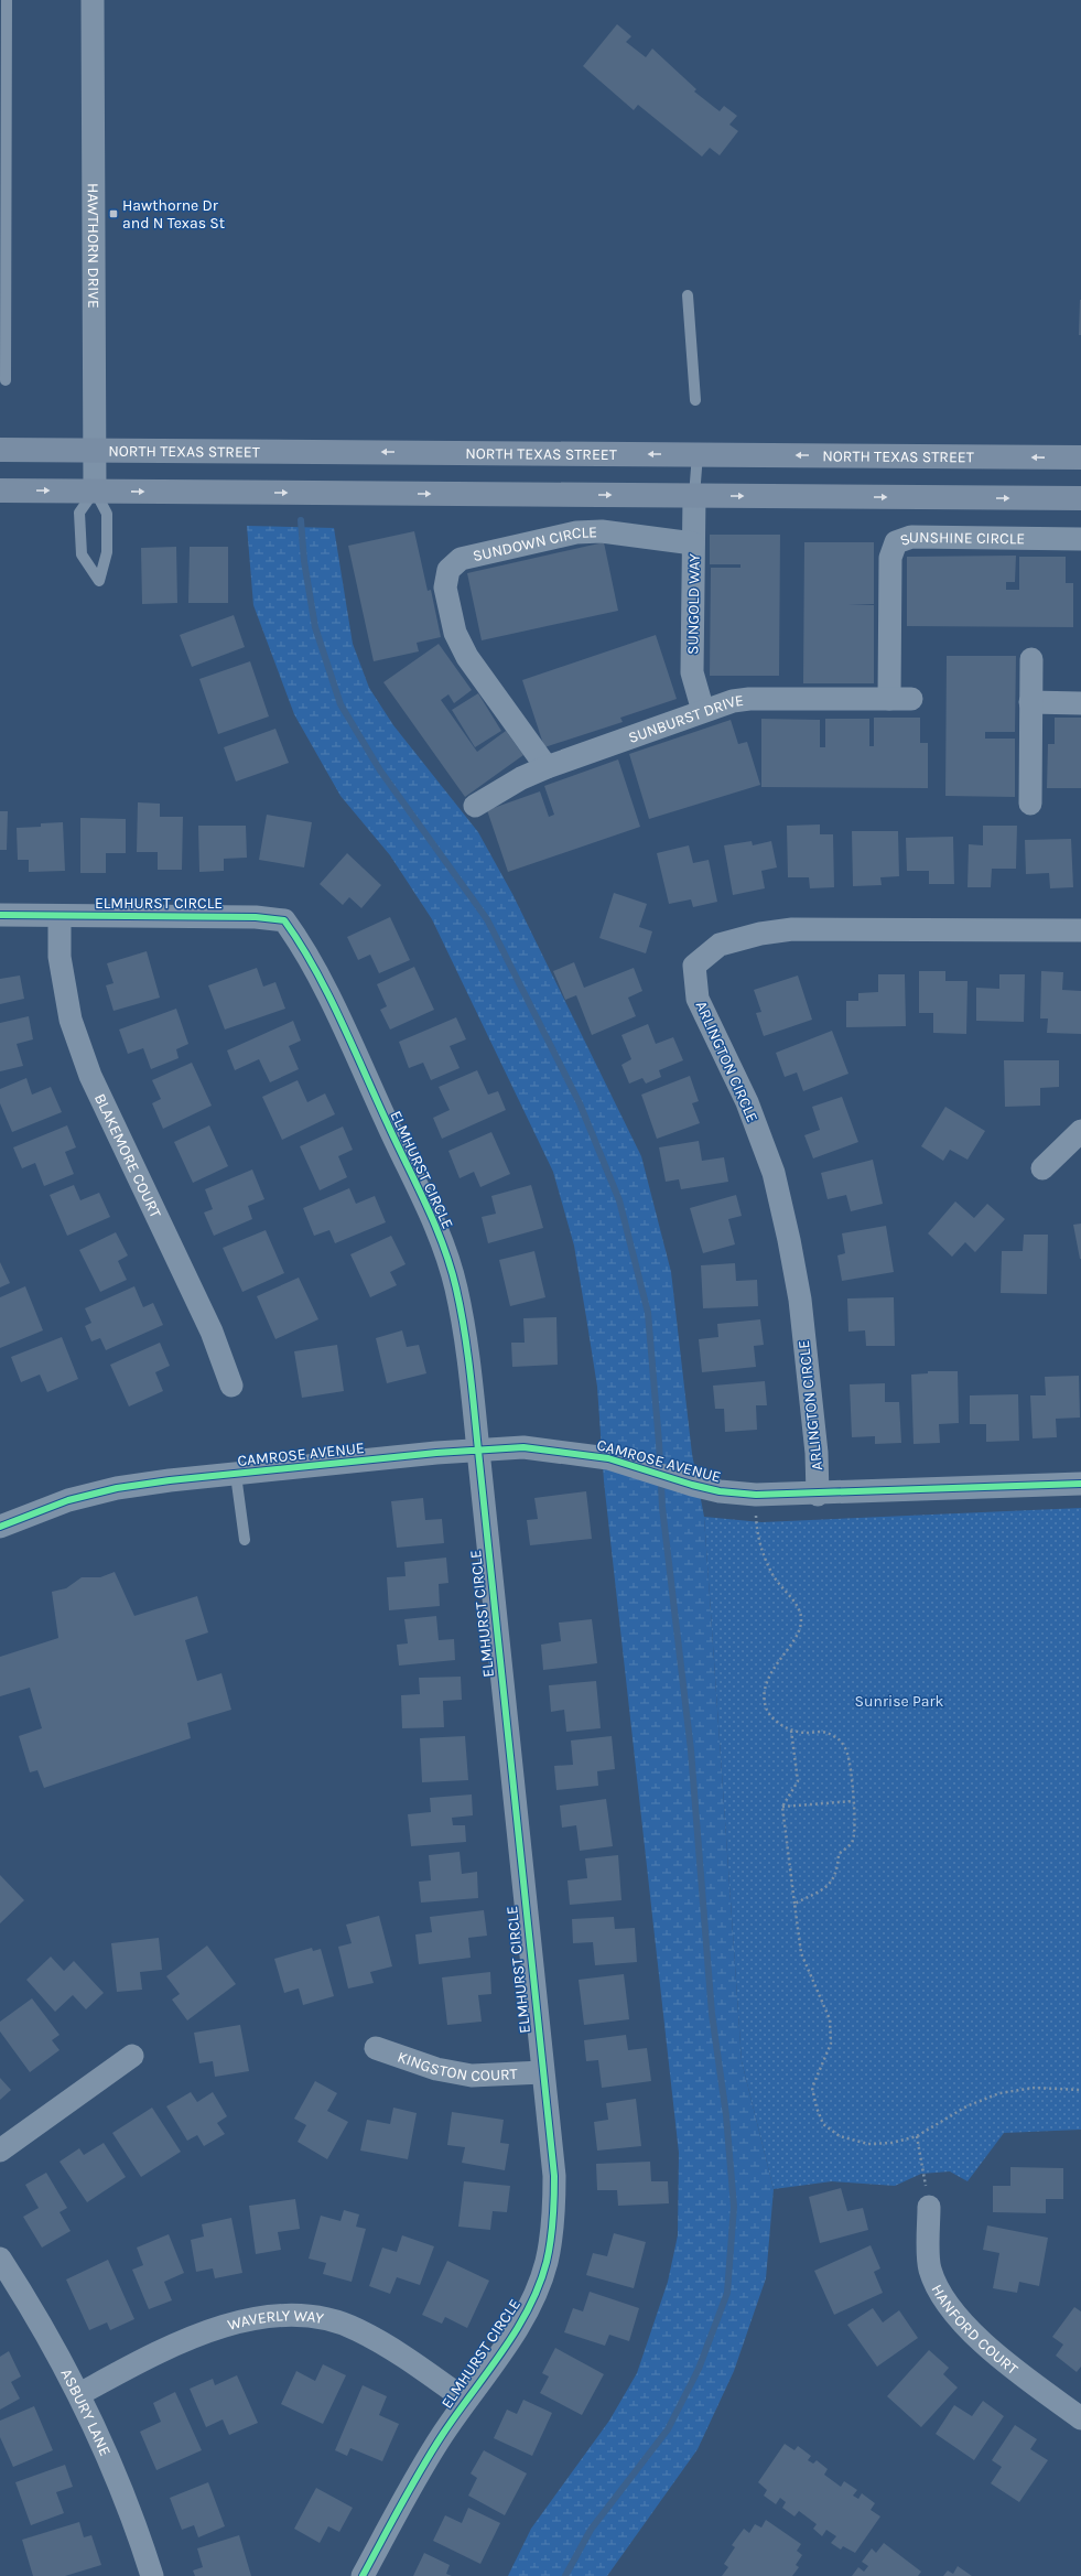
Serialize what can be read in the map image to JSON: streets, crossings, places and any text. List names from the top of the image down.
{
  "streets": {
    "main road": ["NORTH TEXAS STREET"],
    "street": [
      "HAWTHORN DRIVE",
      "SUNSHINE CIRCLE",
      "SUNDOWN CIRCLE",
      "SUNGOLD WAY",
      "SUNBURST DRIVE",
      "ELMHURST CIRCLE",
      "ARLINGTON CIRCLE",
      "BLAKEMORE COURT",
      "CAMROSE AVENUE",
      "KINGSTON COURT",
      "WAVERLY WAY",
      "HANFORD COURT",
      "ASBURY LANE"
    ]
  },
  "crossings": [
    ["HAWTHORN DRIVE", "NORTH TEXAS STREET"],
    ["SUNSHINE CIRCLE", "SUNBURST DRIVE"],
    ["SUNDOWN CIRCLE", "SUNGOLD WAY"],
    ["SUNDOWN CIRCLE", "SUNBURST DRIVE"],
    ["SUNGOLD WAY", "SUNBURST DRIVE"],
    ["ELMHURST CIRCLE", "BLAKEMORE COURT"],
    ["ELMHURST CIRCLE", "CAMROSE AVENUE"],
    ["ELMHURST CIRCLE", "KINGSTON COURT"],
    ["ELMHURST CIRCLE", "WAVERLY WAY"],
    ["ARLINGTON CIRCLE", "CAMROSE AVENUE"],
    ["WAVERLY WAY", "ASBURY LANE"]
  ],
  "parks": ["Sunrise Park"],
  "places": {
    "transit": ["Hawthorne Dr and N Texas St"]
  }
}
